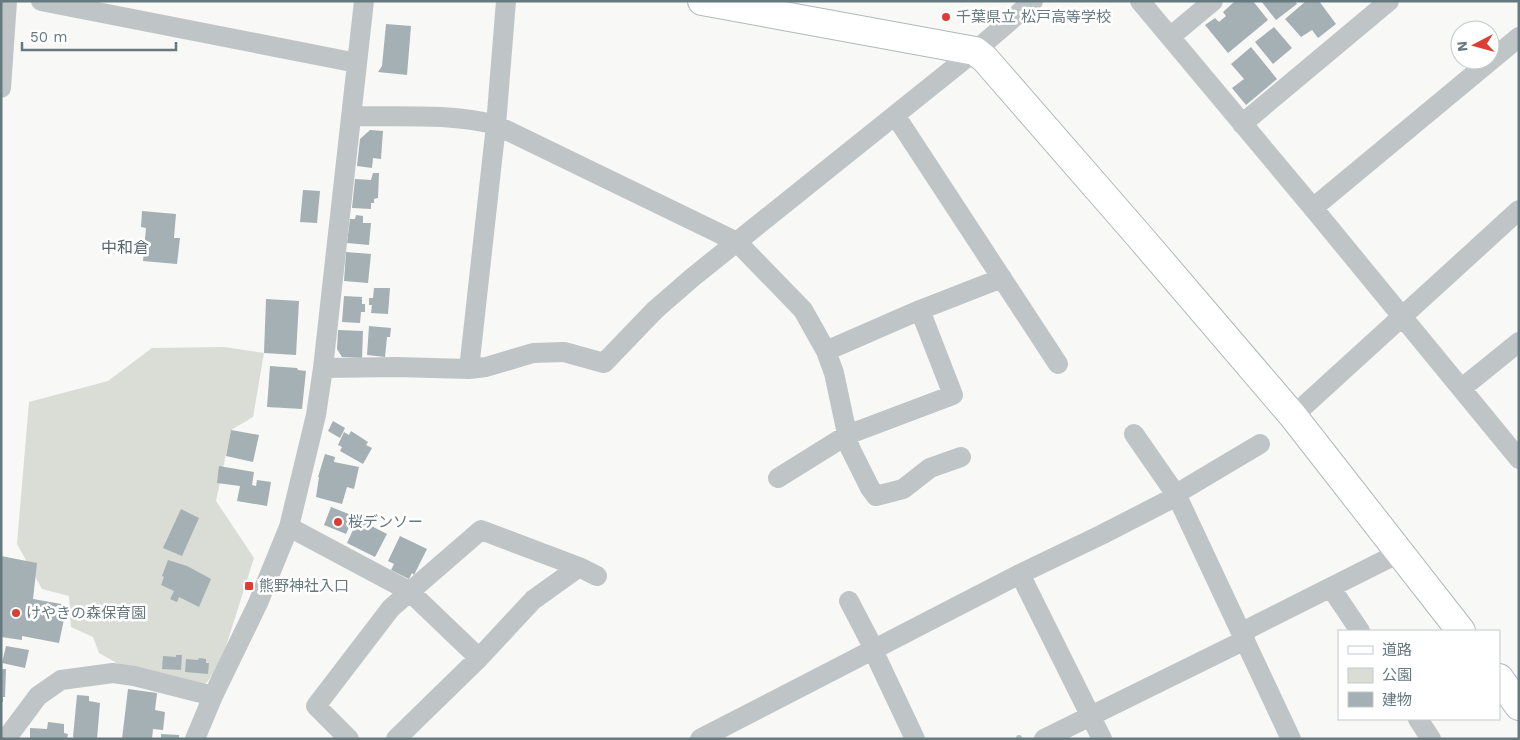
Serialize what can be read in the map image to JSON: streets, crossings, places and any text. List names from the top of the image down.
{
  "districts": ["中和倉"],
  "places": {
    "other": ["千葉県立 松戸高等学校", "桜デンソー", "けやきの森保育園"],
    "transit": ["熊野神社入口"]
  },
  "legend": ["道路", "公園", "建物"],
  "scale_bar": "50 m",
  "north": "left"
}
